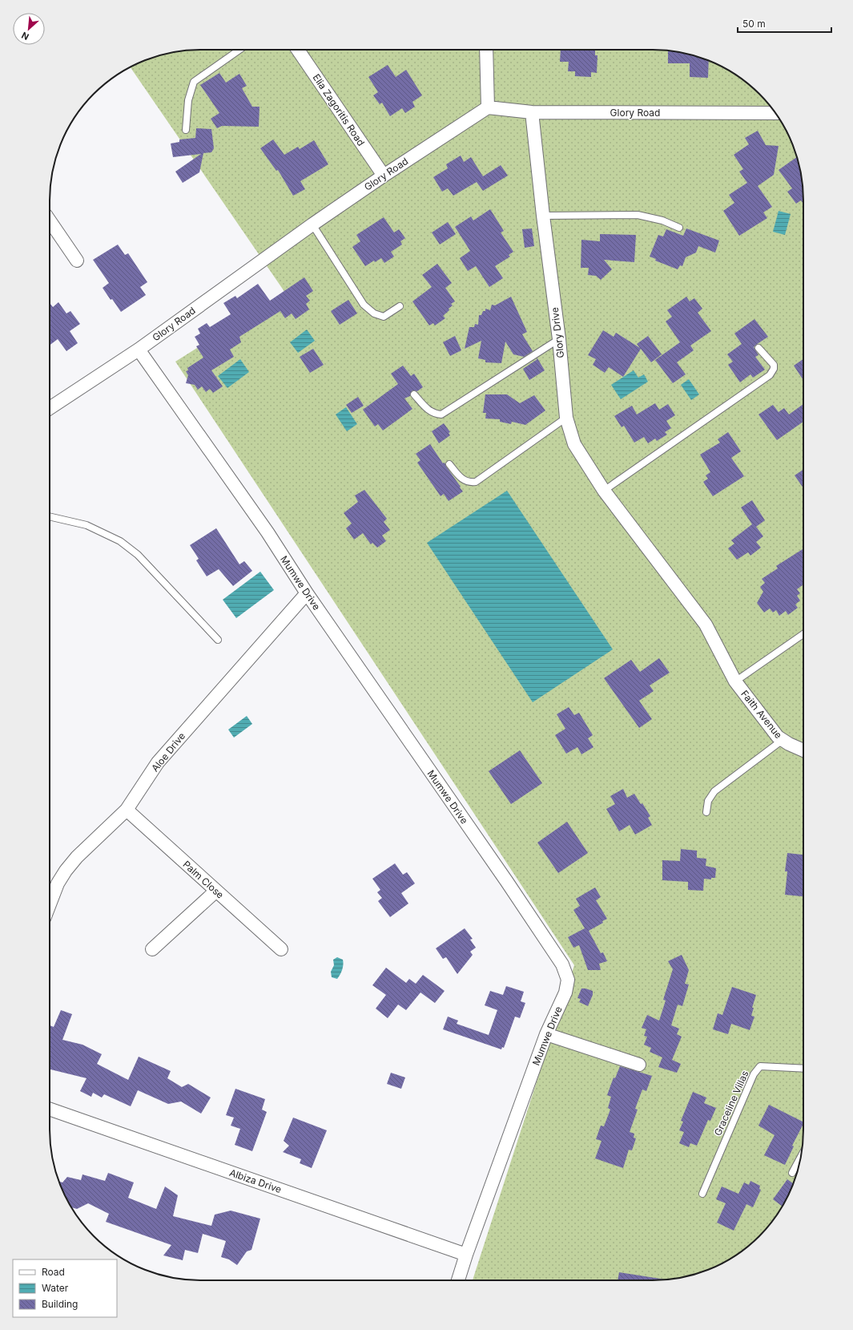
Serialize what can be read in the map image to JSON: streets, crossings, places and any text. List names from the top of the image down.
{
  "streets": {
    "street": [
      "Elia Zagoritis Road",
      "Glory Road",
      "Glory Drive",
      "Mumwe Drive",
      "Faith Avenue",
      "Aloe Drive",
      "Palm Close",
      "Albiza Drive"
    ],
    "lane": ["Graceline Villas"]
  },
  "crossings": [
    ["Elia Zagoritis Road", "Glory Road"],
    ["Glory Road", "Glory Drive"],
    ["Glory Road", "Mumwe Drive"],
    ["Glory Drive", "Faith Avenue"],
    ["Mumwe Drive", "Aloe Drive"],
    ["Mumwe Drive", "Albiza Drive"],
    ["Aloe Drive", "Palm Close"]
  ],
  "legend": ["Road", "Water", "Building"],
  "scale_bar": "50 m",
  "north": "bottom left"
}
